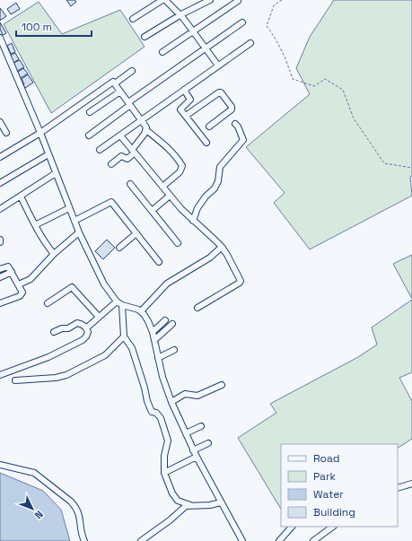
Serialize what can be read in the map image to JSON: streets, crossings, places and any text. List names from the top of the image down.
{
  "legend": [
    "Road",
    "Park",
    "Water",
    "Building"
  ],
  "scale_bar": "100 m",
  "north": "bottom right"
}
